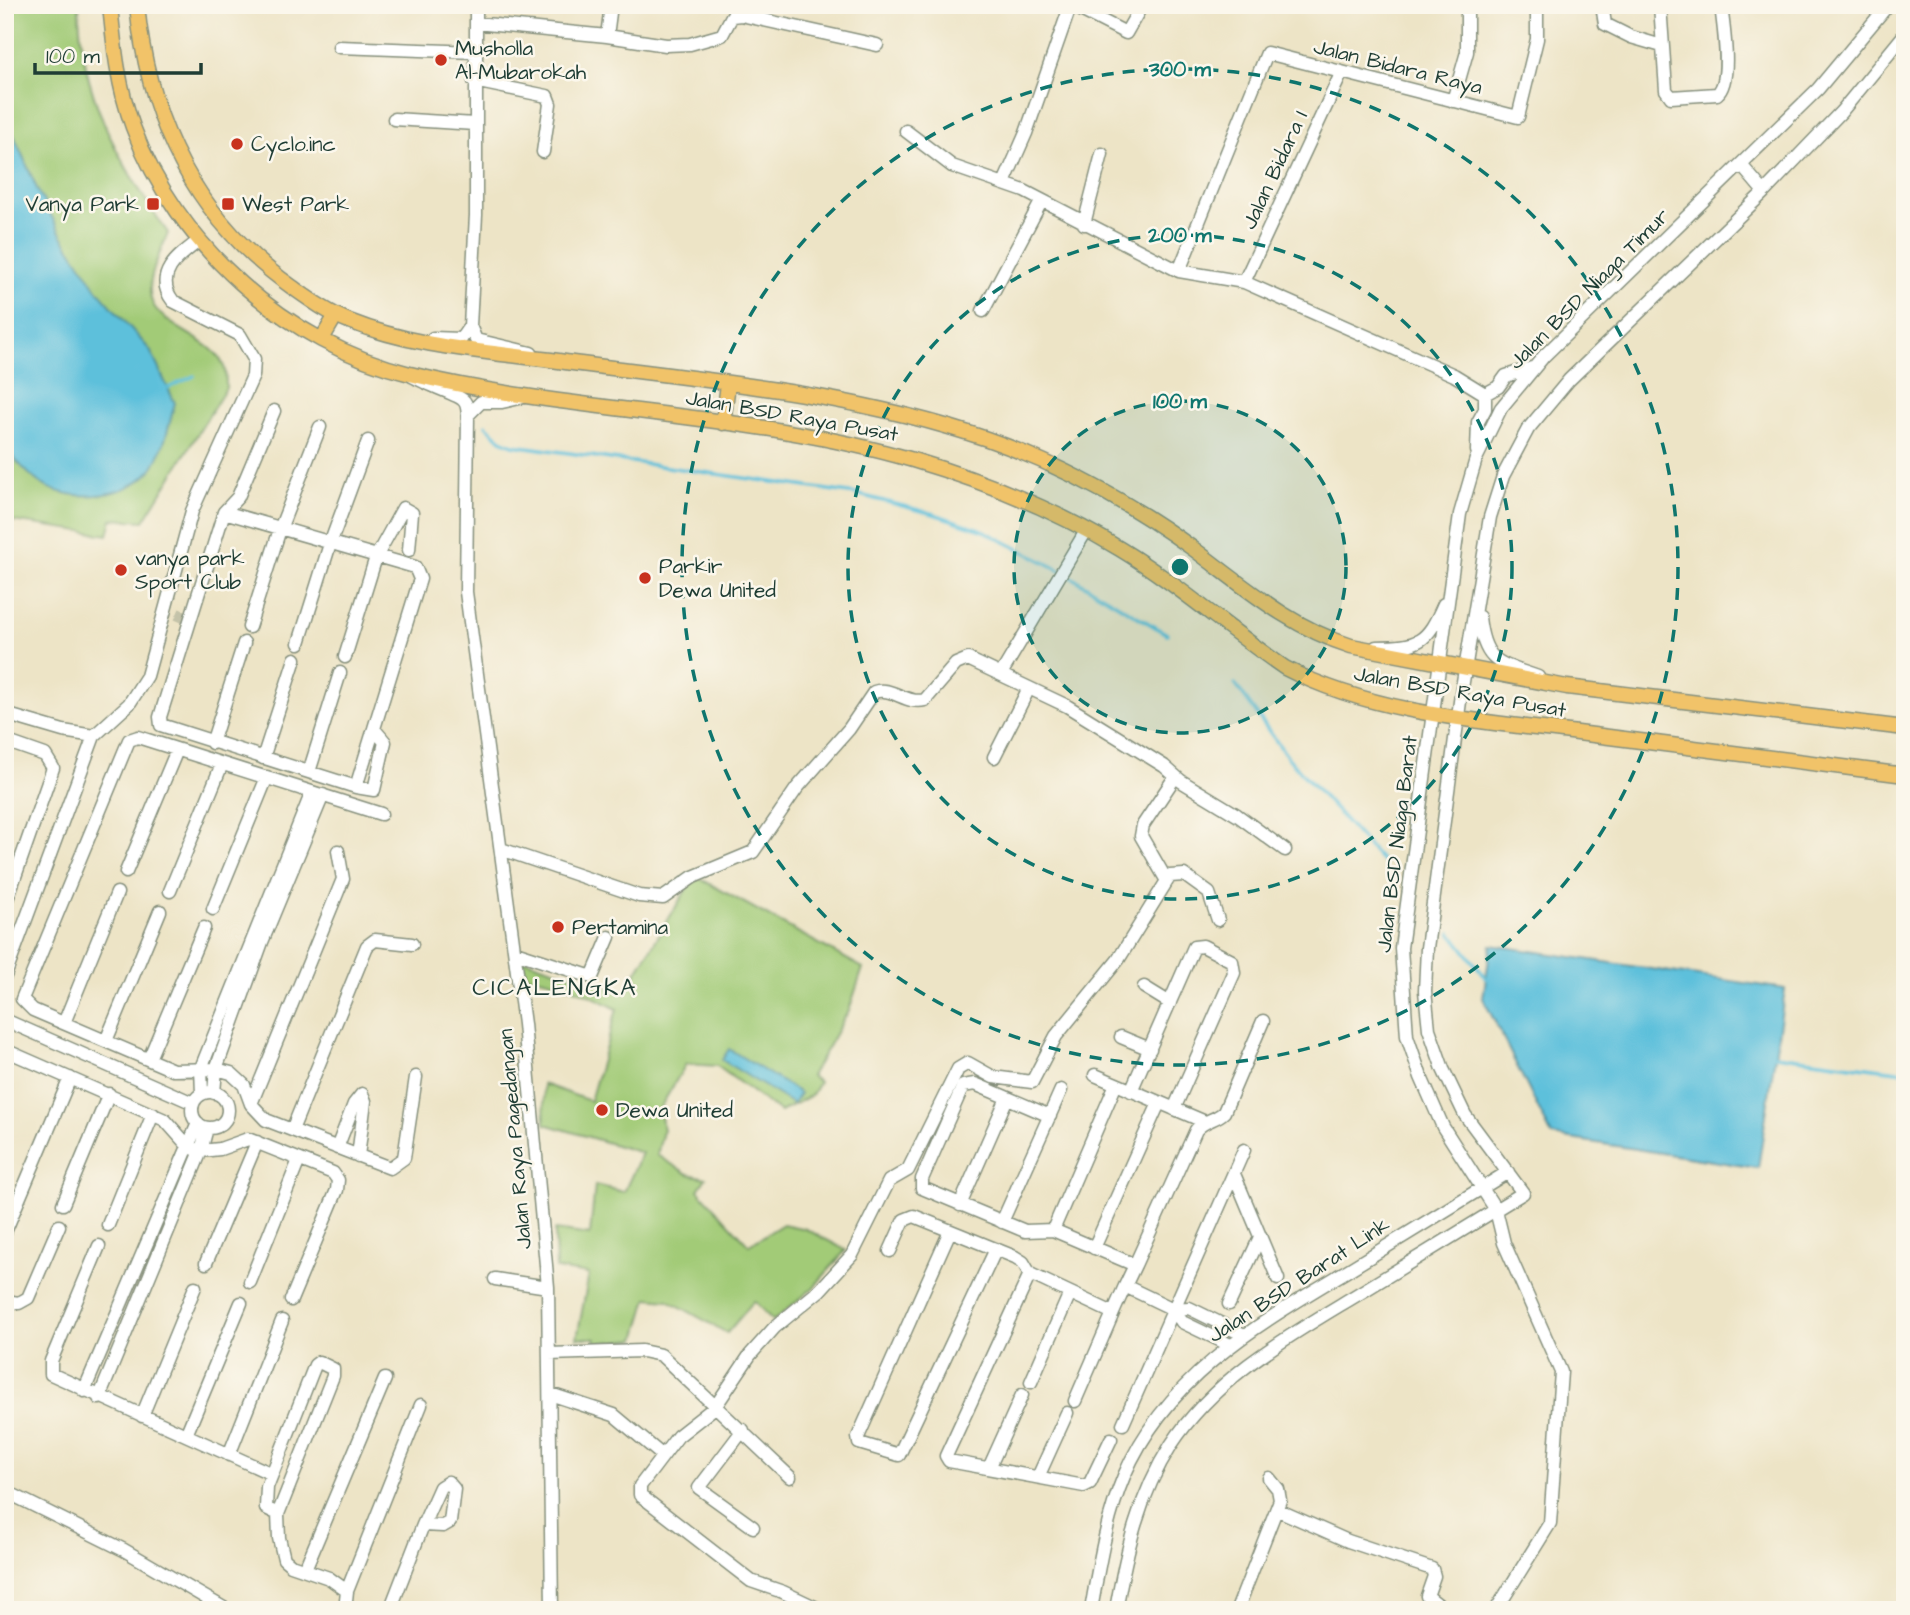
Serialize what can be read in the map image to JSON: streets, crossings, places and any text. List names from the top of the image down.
{
  "streets": {
    "main road": ["Jalan BSD Raya Pusat"],
    "street": [
      "Jalan Bidara Raya",
      "Jalan Bidara I",
      "Jalan BSD Niaga Timur",
      "Jalan BSD Niaga Barat",
      "Jalan Raya Pagedangan",
      "Jalan BSD Barat Link"
    ]
  },
  "crossings": [
    ["Jalan Bidara Raya", "Jalan Bidara I"],
    ["Jalan BSD Niaga Timur", "Jalan BSD Raya Pusat"],
    ["Jalan BSD Niaga Timur", "Jalan BSD Niaga Barat"],
    ["Jalan BSD Raya Pusat", "Jalan BSD Niaga Barat"],
    ["Jalan BSD Niaga Barat", "Jalan BSD Barat Link"]
  ],
  "districts": ["CICALENGKA"],
  "places": {
    "other": [
      "Musholla Al-Mubarokah",
      "Cyclo.inc",
      "vanya park Sport Club",
      "Parkir Dewa United",
      "Pertamina",
      "Dewa United"
    ],
    "transit": ["Vanya Park", "West Park"]
  },
  "scale_bar": "100 m",
  "rings": ["300 m", "200 m", "100 m"]
}
